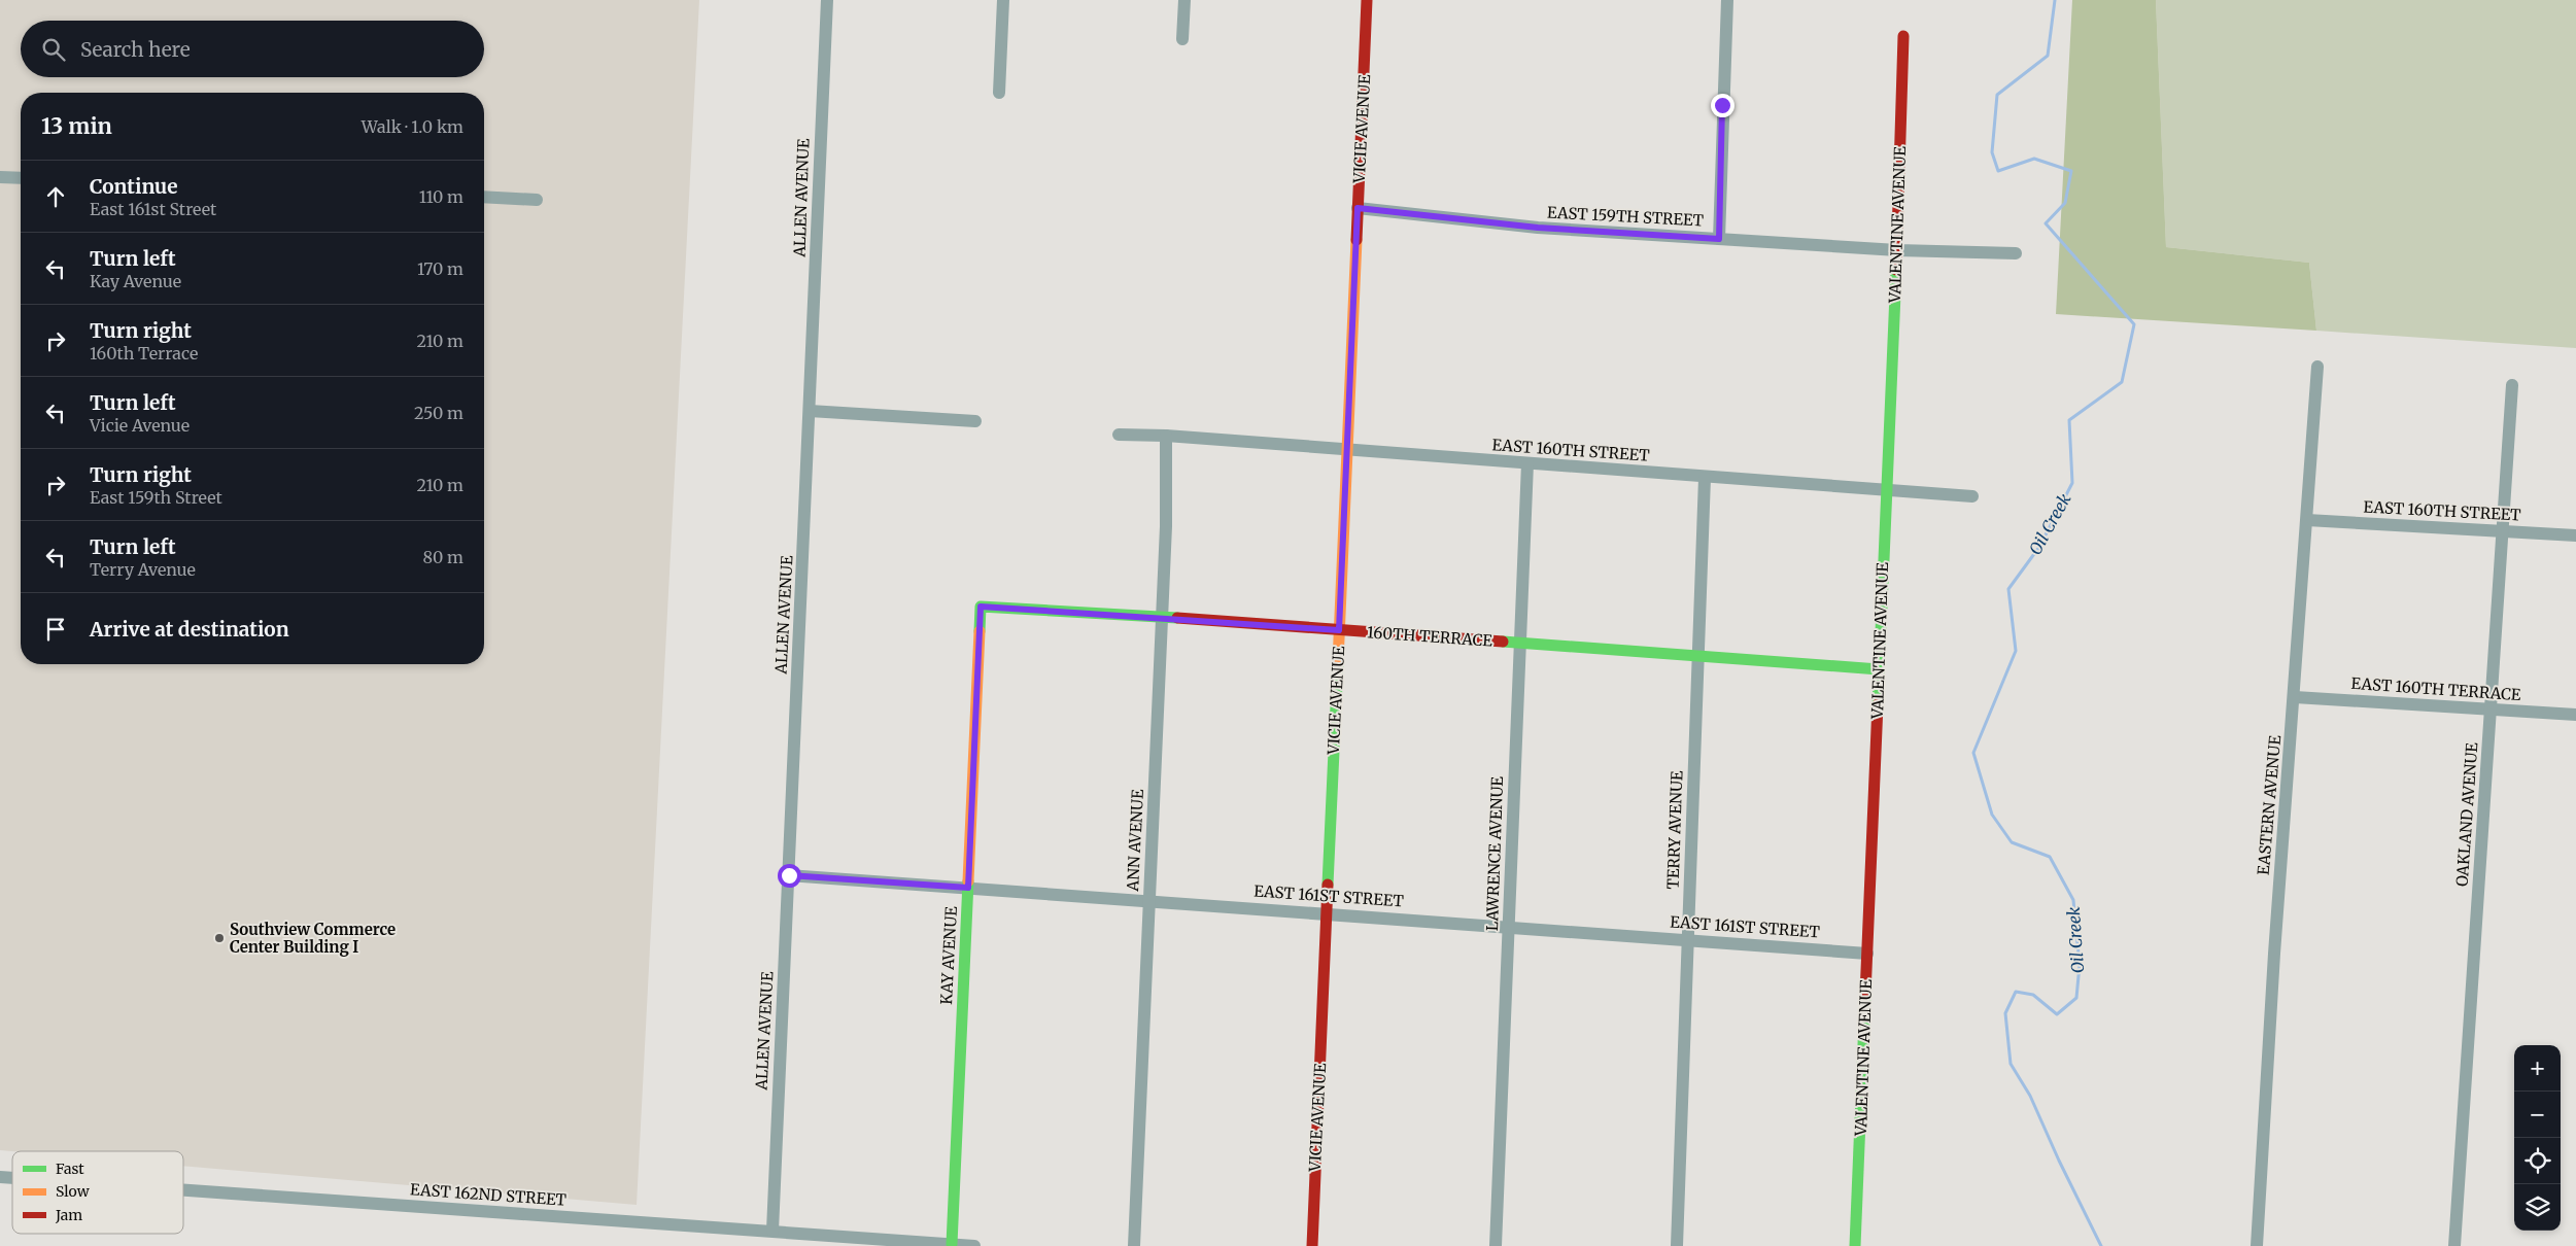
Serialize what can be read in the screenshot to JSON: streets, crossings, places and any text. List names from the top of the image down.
{
  "streets": {
    "street": [
      "VICIE AVENUE",
      "ALLEN AVENUE",
      "EAST 159TH STREET",
      "VALENTINE AVENUE",
      "EAST 160TH STREET",
      "160TH TERRACE",
      "EAST 160TH TERRACE",
      "EASTERN AVENUE",
      "OAKLAND AVENUE",
      "TERRY AVENUE",
      "ANN AVENUE",
      "LAWRENCE AVENUE",
      "EAST 161ST STREET",
      "KAY AVENUE",
      "EAST 162ND STREET"
    ]
  },
  "crossings": [
    ["VICIE AVENUE", "EAST 159TH STREET"],
    ["VICIE AVENUE", "EAST 160TH STREET"],
    ["VICIE AVENUE", "160TH TERRACE"],
    ["VICIE AVENUE", "EAST 161ST STREET"],
    ["ALLEN AVENUE", "EAST 161ST STREET"],
    ["ALLEN AVENUE", "EAST 162ND STREET"],
    ["EAST 159TH STREET", "VALENTINE AVENUE"],
    ["VALENTINE AVENUE", "EAST 160TH STREET"],
    ["VALENTINE AVENUE", "160TH TERRACE"],
    ["VALENTINE AVENUE", "EAST 161ST STREET"],
    ["EAST 160TH STREET", "EASTERN AVENUE"],
    ["EAST 160TH STREET", "OAKLAND AVENUE"],
    ["EAST 160TH STREET", "TERRY AVENUE"],
    ["EAST 160TH STREET", "ANN AVENUE"],
    ["EAST 160TH STREET", "LAWRENCE AVENUE"],
    ["160TH TERRACE", "TERRY AVENUE"],
    ["160TH TERRACE", "ANN AVENUE"],
    ["160TH TERRACE", "LAWRENCE AVENUE"],
    ["160TH TERRACE", "KAY AVENUE"],
    ["EAST 160TH TERRACE", "EASTERN AVENUE"],
    ["EAST 160TH TERRACE", "OAKLAND AVENUE"],
    ["TERRY AVENUE", "EAST 161ST STREET"],
    ["ANN AVENUE", "EAST 161ST STREET"],
    ["LAWRENCE AVENUE", "EAST 161ST STREET"],
    ["EAST 161ST STREET", "KAY AVENUE"],
    ["KAY AVENUE", "EAST 162ND STREET"]
  ],
  "water": ["Oil Creek"],
  "places": ["Southview Commerce Center Building I"],
  "legend": ["Fast", "Slow", "Jam"],
  "page": {
    "search": "Search here",
    "heading": ["13 min", "Walk · 1.0 km"],
    "list": [
      ["Continue", "East 161st Street", "110 m"],
      ["Turn left", "Kay Avenue", "170 m"],
      ["Turn right", "160th Terrace", "210 m"],
      ["Turn left", "Vicie Avenue", "250 m"],
      ["Turn right", "East 159th Street", "210 m"],
      ["Turn left", "Terry Avenue", "80 m"],
      "Arrive at destination"
    ],
    "map_buttons": ["+", "−"]
  }
}
